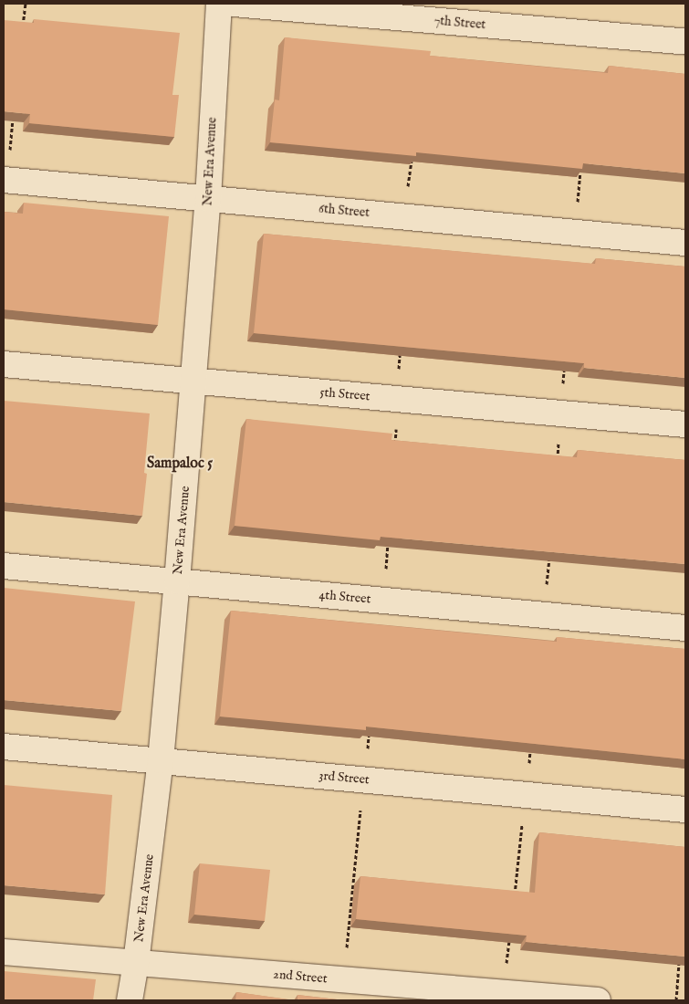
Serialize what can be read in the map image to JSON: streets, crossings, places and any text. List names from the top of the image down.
{
  "streets": {
    "street": [
      "7th Street",
      "New Era Avenue",
      "6th Street",
      "5th Street",
      "4th Street",
      "3rd Street",
      "2nd Street"
    ]
  },
  "crossings": [
    ["New Era Avenue", "6th Street"],
    ["New Era Avenue", "5th Street"],
    ["New Era Avenue", "4th Street"],
    ["New Era Avenue", "3rd Street"],
    ["New Era Avenue", "2nd Street"]
  ],
  "districts": ["Sampaloc 5"]
}
